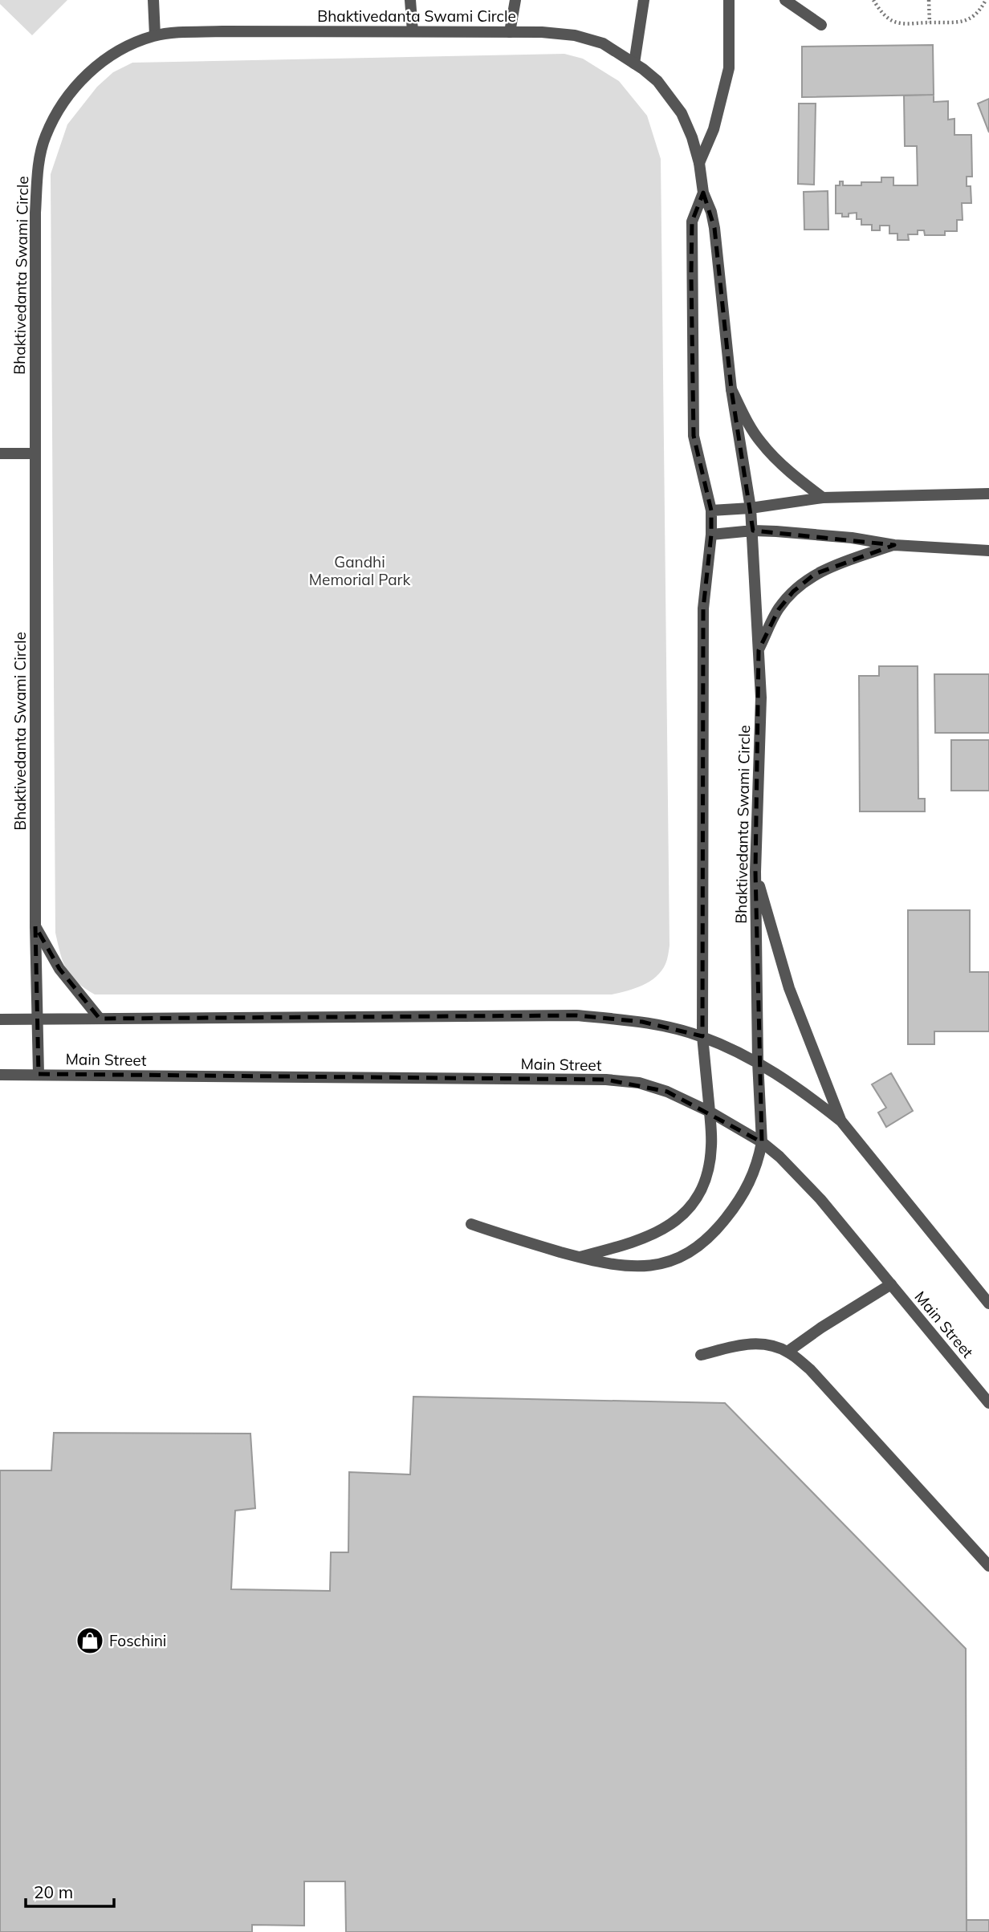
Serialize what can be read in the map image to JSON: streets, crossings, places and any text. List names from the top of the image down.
{
  "streets": {
    "street": ["Bhaktivedanta Swami Circle", "Main Street"]
  },
  "crossings": [
    ["Bhaktivedanta Swami Circle", "Main Street"]
  ],
  "parks": ["Gandhi Memorial Park"],
  "places": {
    "shop": ["Foschini"]
  },
  "scale_bar": "20 m"
}
